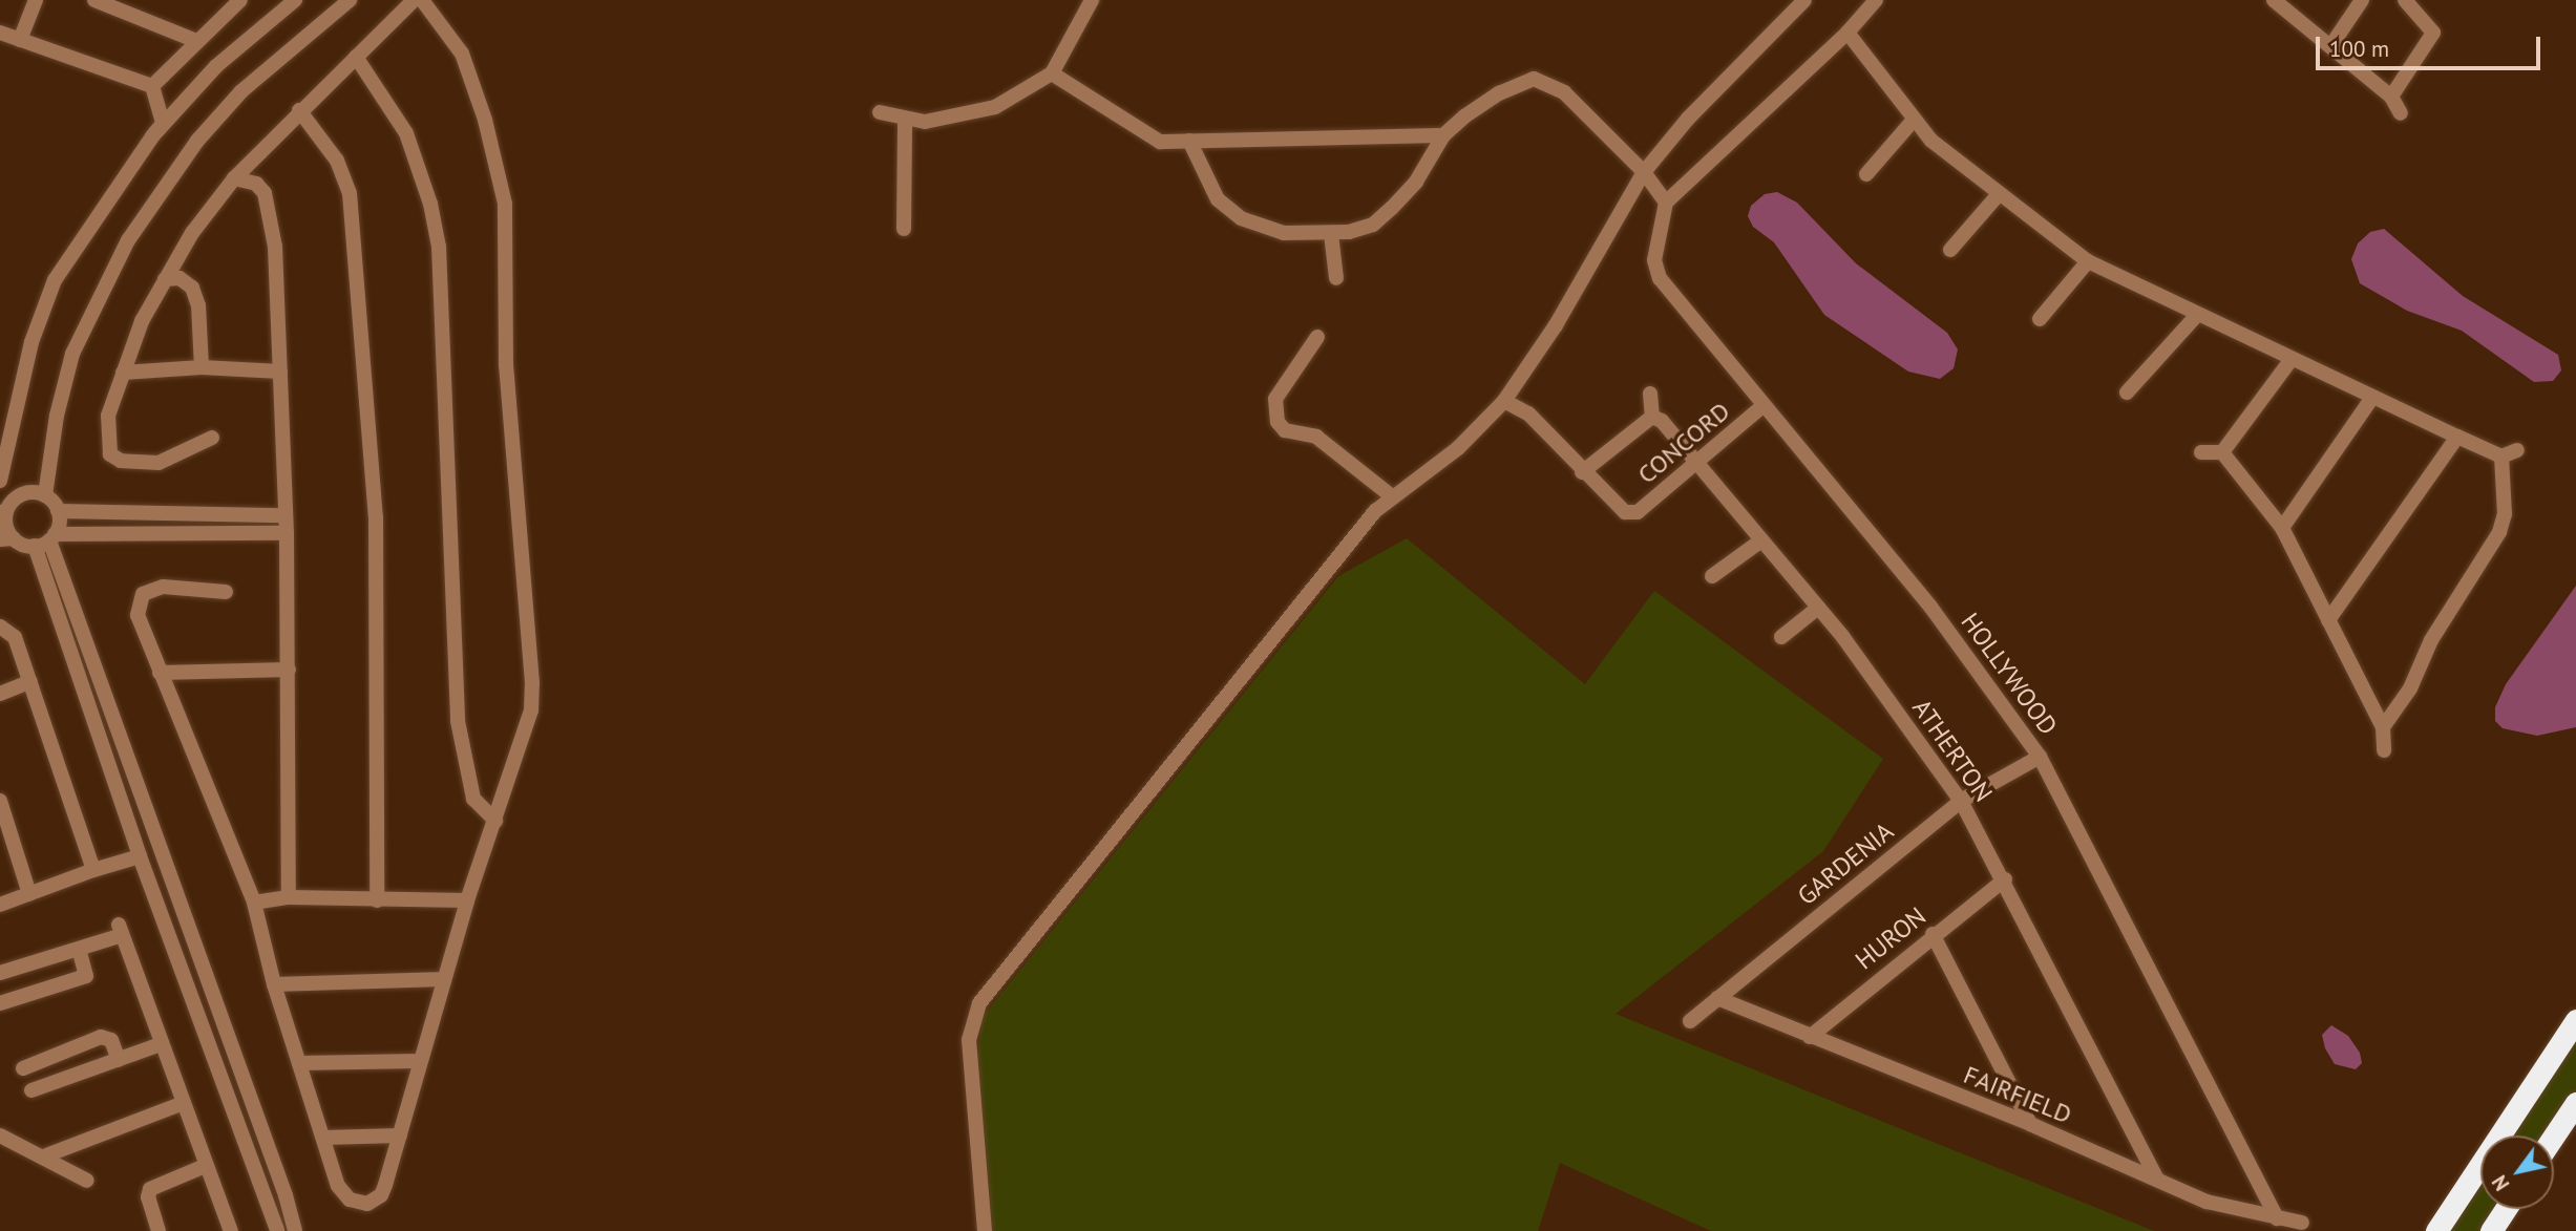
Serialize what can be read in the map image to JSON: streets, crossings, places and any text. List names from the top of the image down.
{
  "streets": {
    "street": [
      "CONCORD",
      "HOLLYWOOD",
      "ATHERTON",
      "GARDENIA",
      "HURON",
      "FAIRFIELD"
    ]
  },
  "crossings": [
    ["CONCORD", "HOLLYWOOD"],
    ["CONCORD", "ATHERTON"],
    ["HOLLYWOOD", "GARDENIA"],
    ["HOLLYWOOD", "FAIRFIELD"],
    ["ATHERTON", "GARDENIA"],
    ["ATHERTON", "HURON"],
    ["ATHERTON", "FAIRFIELD"],
    ["GARDENIA", "FAIRFIELD"],
    ["HURON", "FAIRFIELD"]
  ],
  "scale_bar": "100 m",
  "north": "bottom left"
}
